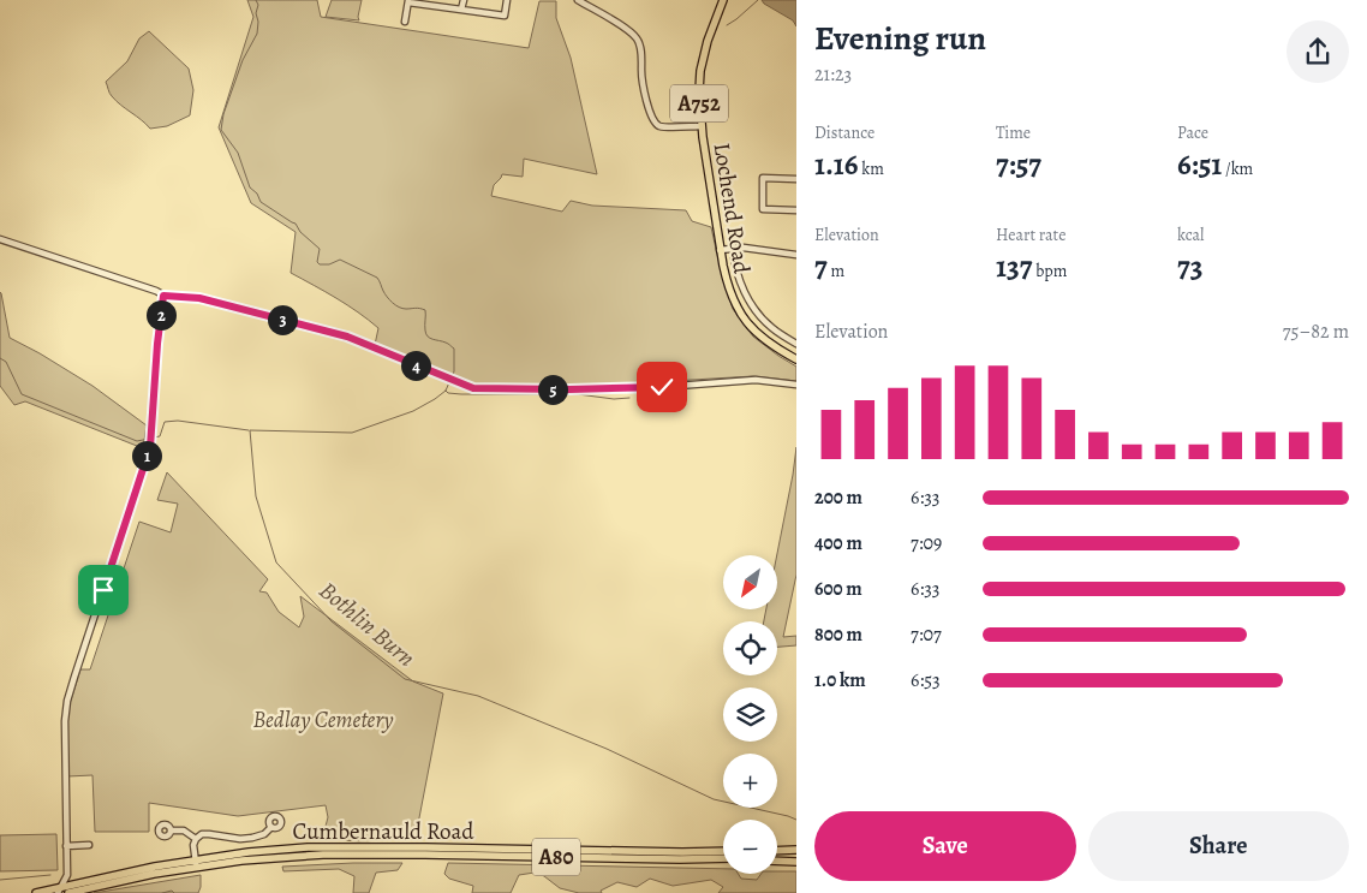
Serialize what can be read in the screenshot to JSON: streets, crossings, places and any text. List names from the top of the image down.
{
  "streets": {
    "main road": [
      "A752",
      "Lochend Road",
      "Cumbernauld Road",
      "A80"
    ]
  },
  "water": ["Bothlin Burn"],
  "parks": ["Bedlay Cemetery"],
  "north": "bottom left",
  "page": {
    "heading": ["Evening run", "21:23"],
    "stats": [
      ["Distance", "1.16 km"],
      ["Time", "7:57"],
      ["Pace", "6:51 /km"],
      ["Elevation", "7 m"],
      ["Heart rate", "137 bpm"],
      ["kcal", "73"]
    ],
    "pins": [
      "2",
      "3",
      "4",
      "5",
      "1"
    ],
    "chart": ["Elevation", "75–82 m"],
    "list": [
      {
        "name": "200 m",
        "note": "6:33"
      },
      {
        "name": "400 m",
        "note": "7:09"
      },
      {
        "name": "600 m",
        "note": "6:33"
      },
      {
        "name": "800 m",
        "note": "7:07"
      },
      {
        "name": "1.0 km",
        "note": "6:53"
      }
    ],
    "map_buttons": ["+", "−"],
    "buttons": ["Save", "Share"]
  }
}
